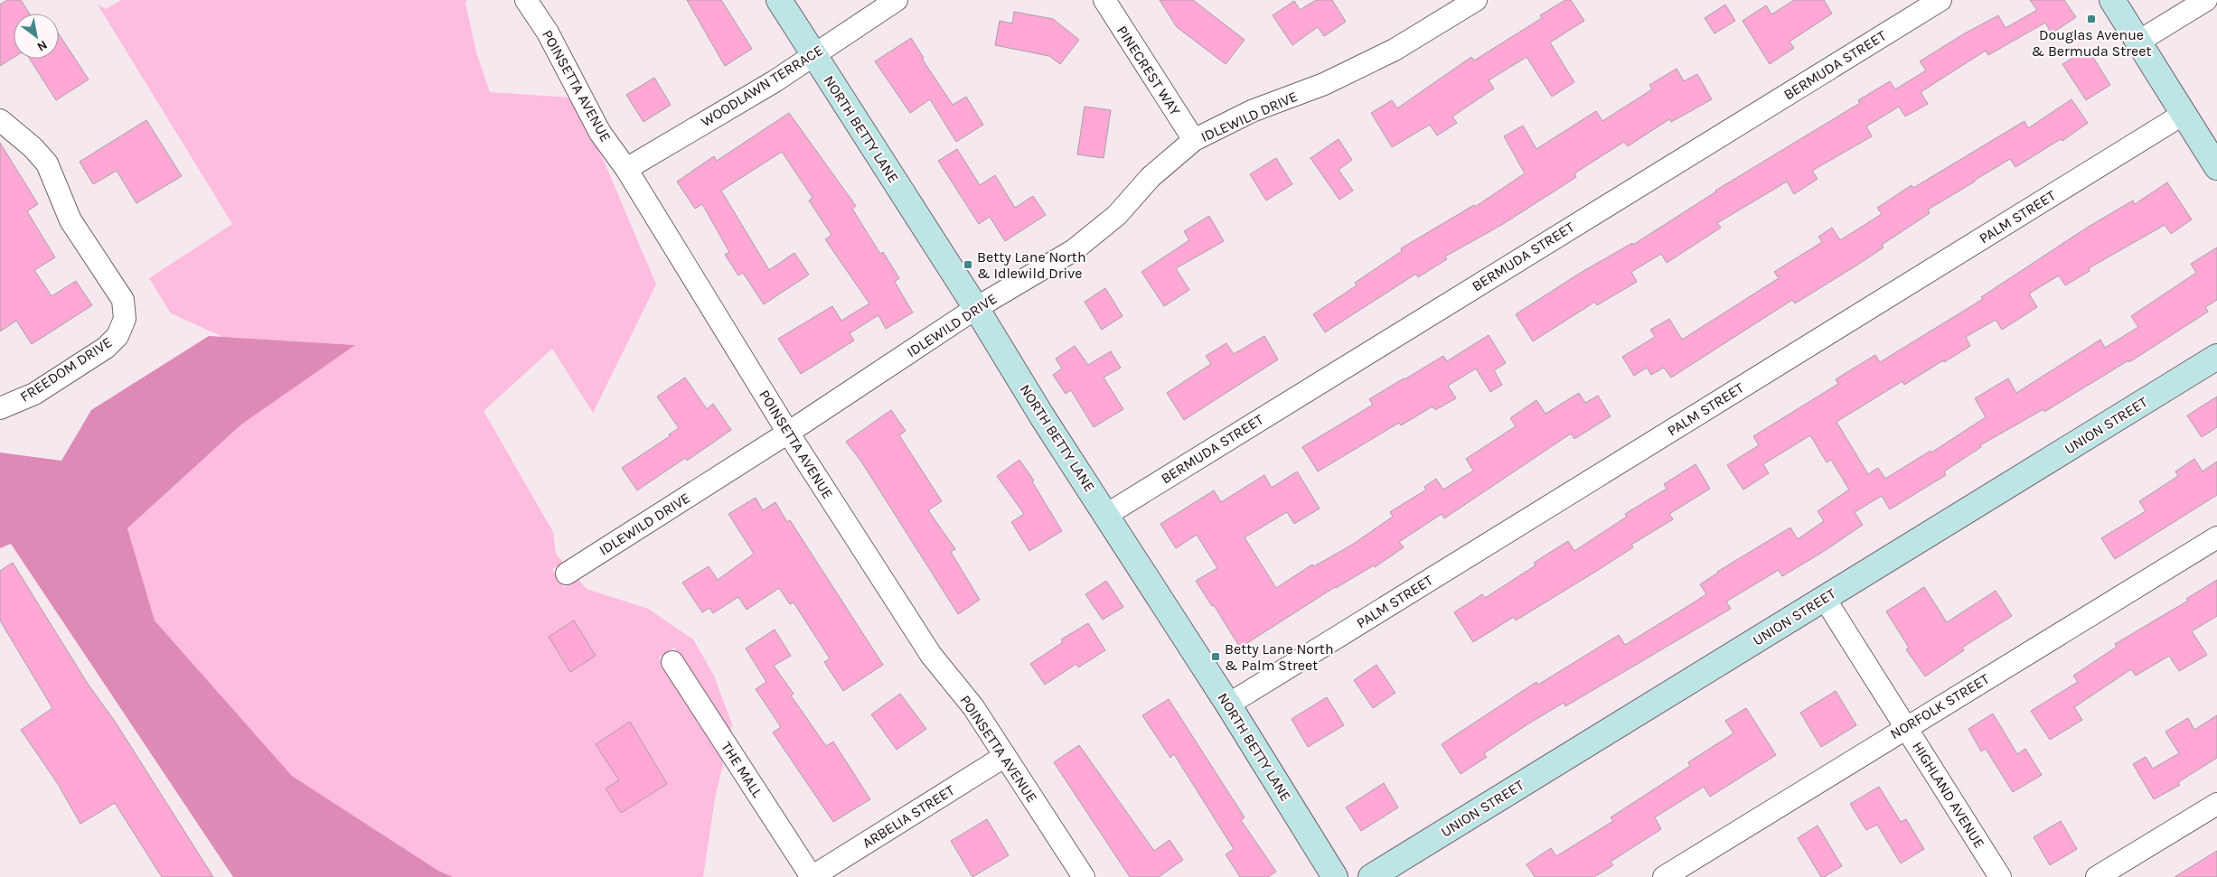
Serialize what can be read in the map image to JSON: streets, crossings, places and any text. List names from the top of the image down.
{
  "streets": {
    "street": [
      "BERMUDA STREET",
      "PINECREST WAY",
      "POINSETTA AVENUE",
      "WOODLAWN TERRACE",
      "IDLEWILD DRIVE",
      "NORTH BETTY LANE",
      "PALM STREET",
      "FREEDOM DRIVE",
      "UNION STREET",
      "NORFOLK STREET",
      "THE MALL",
      "HIGHLAND AVENUE",
      "ARBELIA STREET"
    ]
  },
  "crossings": [
    ["BERMUDA STREET", "NORTH BETTY LANE"],
    ["PINECREST WAY", "IDLEWILD DRIVE"],
    ["POINSETTA AVENUE", "WOODLAWN TERRACE"],
    ["POINSETTA AVENUE", "IDLEWILD DRIVE"],
    ["POINSETTA AVENUE", "ARBELIA STREET"],
    ["WOODLAWN TERRACE", "NORTH BETTY LANE"],
    ["IDLEWILD DRIVE", "NORTH BETTY LANE"],
    ["NORTH BETTY LANE", "PALM STREET"],
    ["UNION STREET", "HIGHLAND AVENUE"],
    ["NORFOLK STREET", "HIGHLAND AVENUE"],
    ["THE MALL", "ARBELIA STREET"]
  ],
  "places": {
    "transit": ["Douglas Avenue & Bermuda Street", "Betty Lane North & Idlewild Drive", "Betty Lane North & Palm Street"]
  },
  "north": "bottom right"
}
